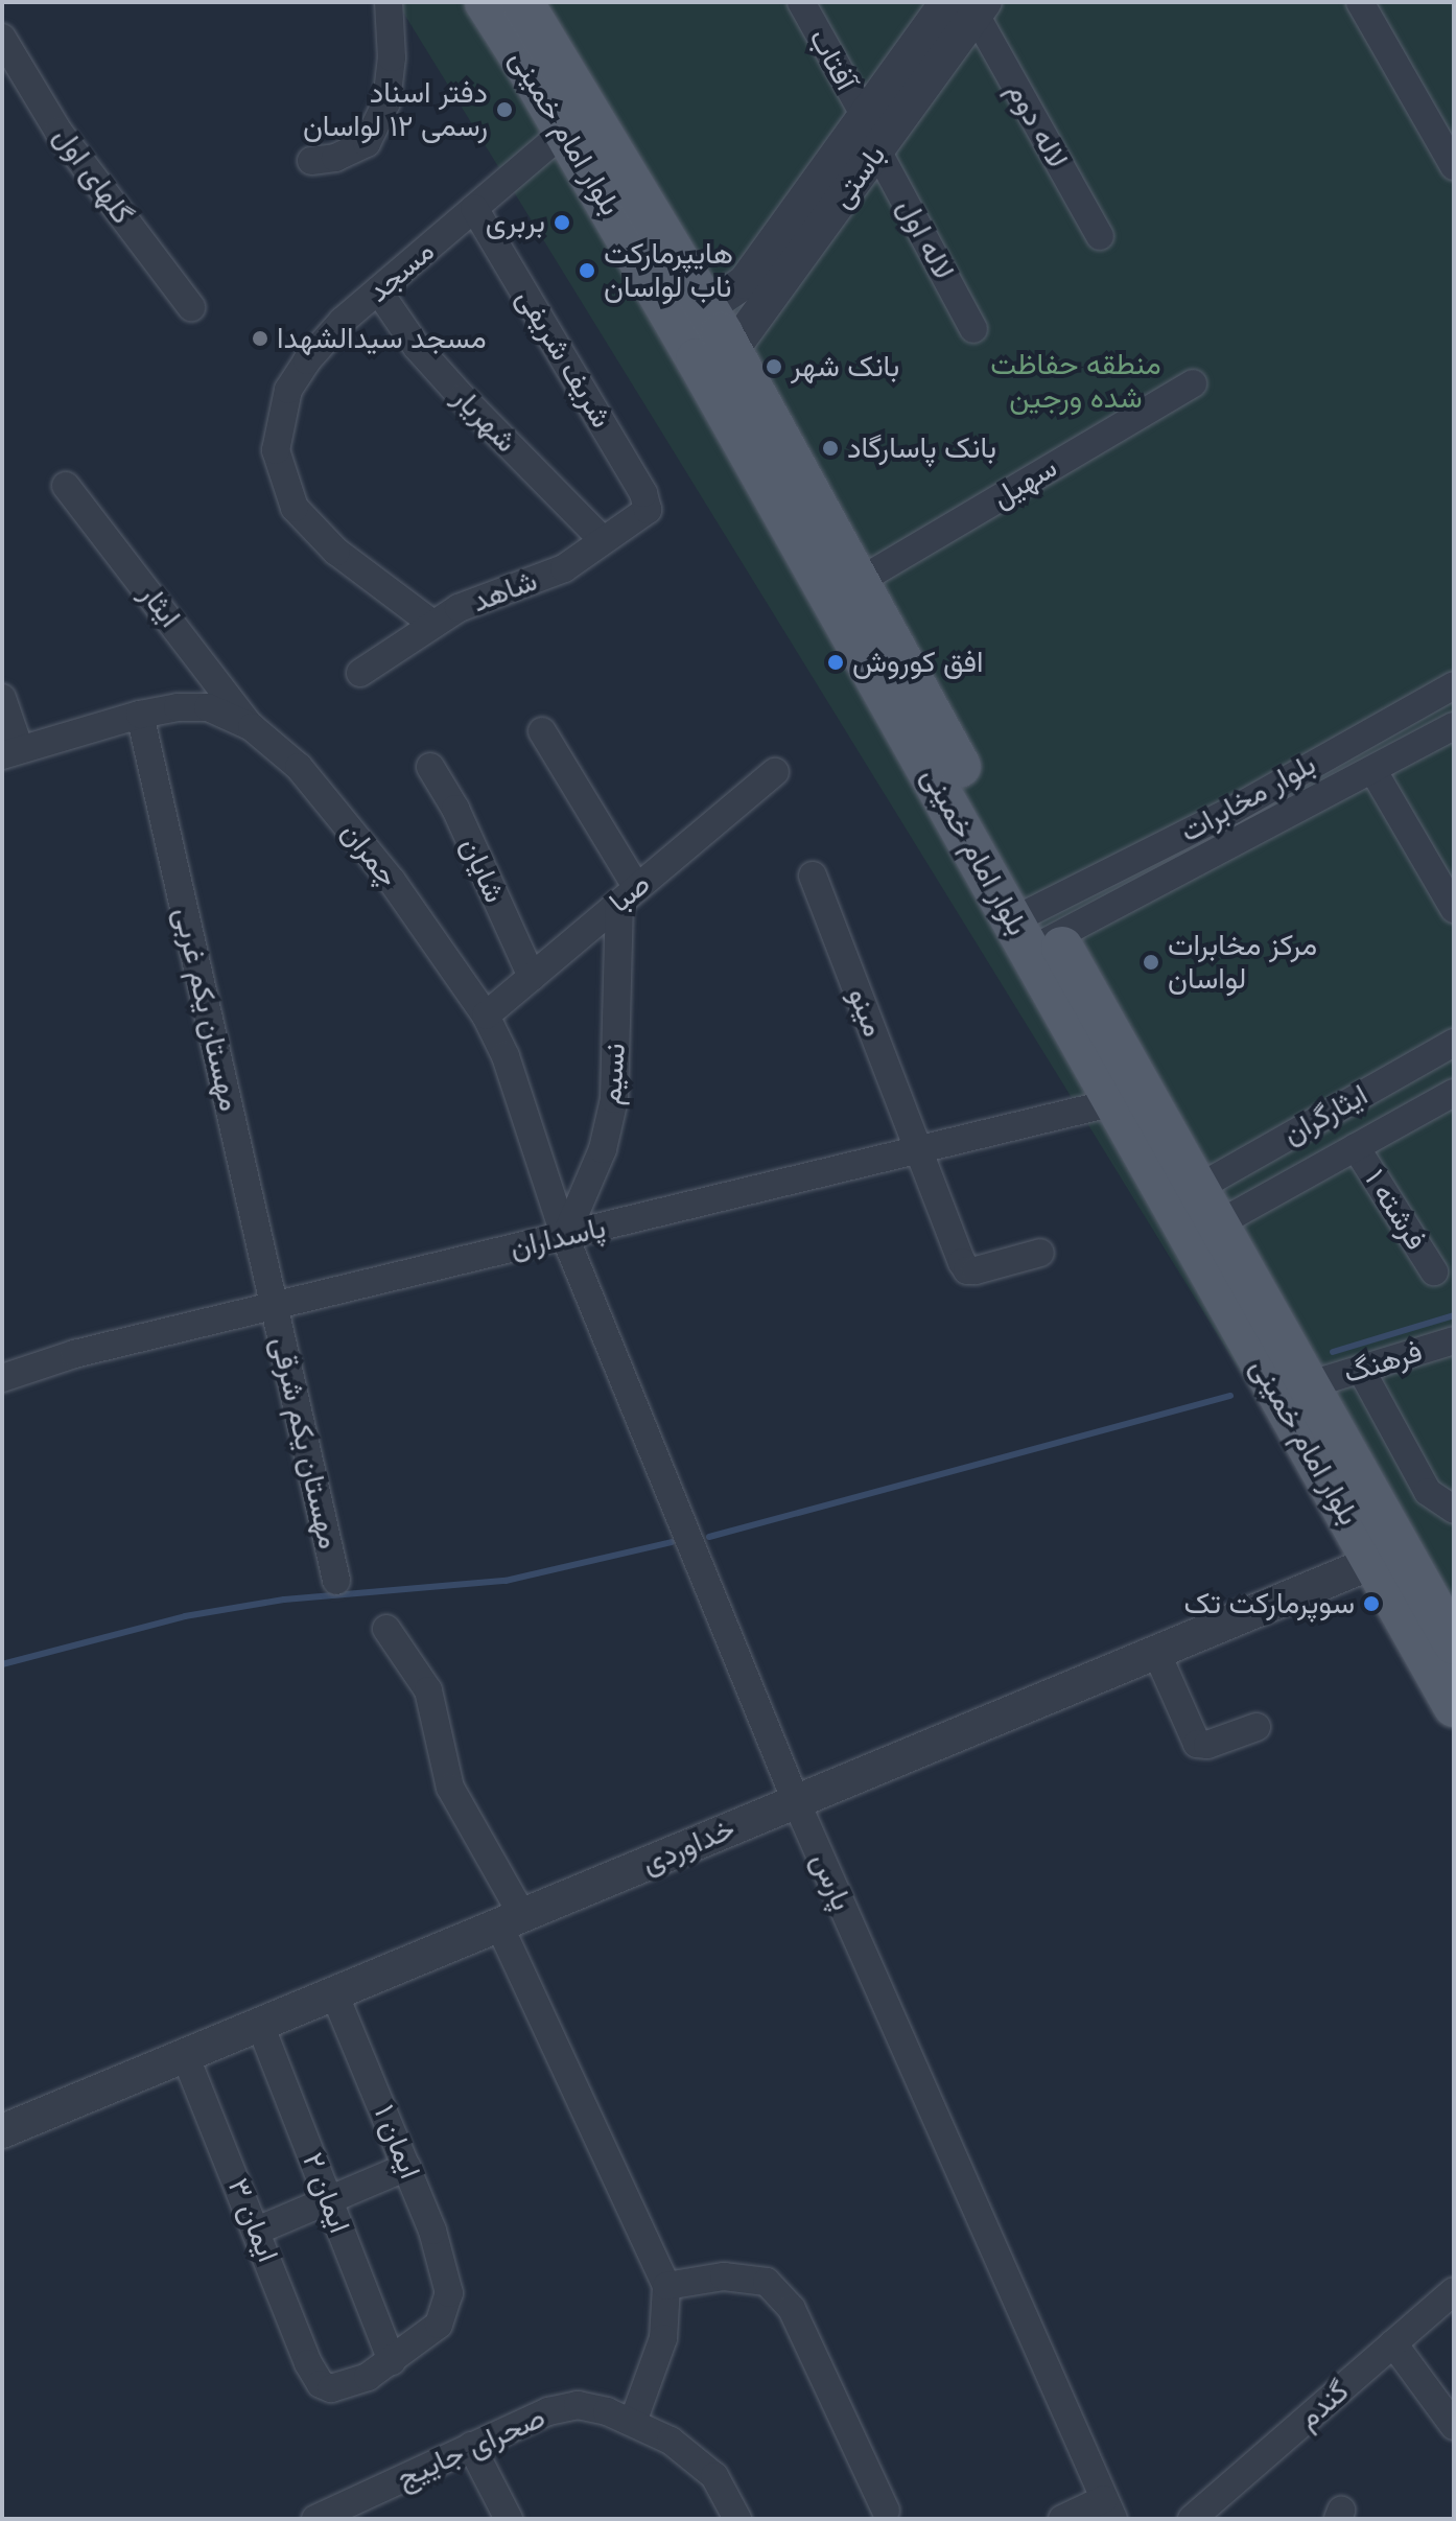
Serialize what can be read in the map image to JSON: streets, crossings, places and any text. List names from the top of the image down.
{
  "streets": {
    "main road": ["بلوار امام خمینی"],
    "street": [
      "آفتاب",
      "لاله دوم",
      "گلهای اول",
      "باستی",
      "لاله اول",
      "مسجد",
      "شریف شریفی",
      "شهریار",
      "سهیل",
      "شاهد",
      "ایثار",
      "بلوار مخابرات",
      "چمران",
      "شایان",
      "صبا",
      "مهستان یکم غربی",
      "مینو",
      "نسیم",
      "ایثارگران",
      "فرشته ۱",
      "پاسداران",
      "فرهنگ",
      "مهستان یکم شرقی",
      "خداوردی",
      "پارس",
      "ایمان ۱",
      "ایمان ۲",
      "ایمان ۳",
      "گندم",
      "صحرای جاییج"
    ]
  },
  "crossings": [
    ["آفتاب", "باستی"],
    ["لاله دوم", "باستی"],
    ["بلوار امام خمینی", "باستی"],
    ["بلوار امام خمینی", "مسجد"],
    ["بلوار امام خمینی", "سهیل"],
    ["بلوار امام خمینی", "بلوار مخابرات"],
    ["بلوار امام خمینی", "ایثارگران"],
    ["بلوار امام خمینی", "پاسداران"],
    ["بلوار امام خمینی", "فرهنگ"],
    ["بلوار امام خمینی", "خداوردی"],
    ["باستی", "لاله اول"],
    ["مسجد", "شریف شریفی"],
    ["مسجد", "شهریار"],
    ["مسجد", "شاهد"],
    ["شریف شریفی", "شاهد"],
    ["شهریار", "شاهد"],
    ["ایثار", "چمران"],
    ["چمران", "صبا"],
    ["چمران", "مهستان یکم غربی"],
    ["چمران", "نسیم"],
    ["چمران", "پاسداران"],
    ["چمران", "پارس"],
    ["شایان", "صبا"],
    ["صبا", "نسیم"],
    ["مهستان یکم غربی", "پاسداران"],
    ["مهستان یکم غربی", "مهستان یکم شرقی"],
    ["مینو", "پاسداران"],
    ["نسیم", "پاسداران"],
    ["نسیم", "پارس"],
    ["ایثارگران", "فرشته ۱"],
    ["پاسداران", "مهستان یکم شرقی"],
    ["پاسداران", "پارس"],
    ["خداوردی", "پارس"],
    ["خداوردی", "ایمان ۱"],
    ["خداوردی", "ایمان ۲"],
    ["خداوردی", "ایمان ۳"],
    ["ایمان ۱", "ایمان ۲"],
    ["ایمان ۱", "ایمان ۳"],
    ["ایمان ۲", "ایمان ۳"]
  ],
  "parks": ["منطقه حفاظت شده ورجین"],
  "places": [
    "دفتر اسناد رسمی ۱۲ لواسان",
    "بربری",
    "هایپرمارکت ناب لواسان",
    "مسجد سیدالشهدا",
    "بانک شهر",
    "بانک پاسارگاد",
    "افق کوروش",
    "مرکز مخابرات لواسان",
    "سوپرمارکت تک"
  ]
}
